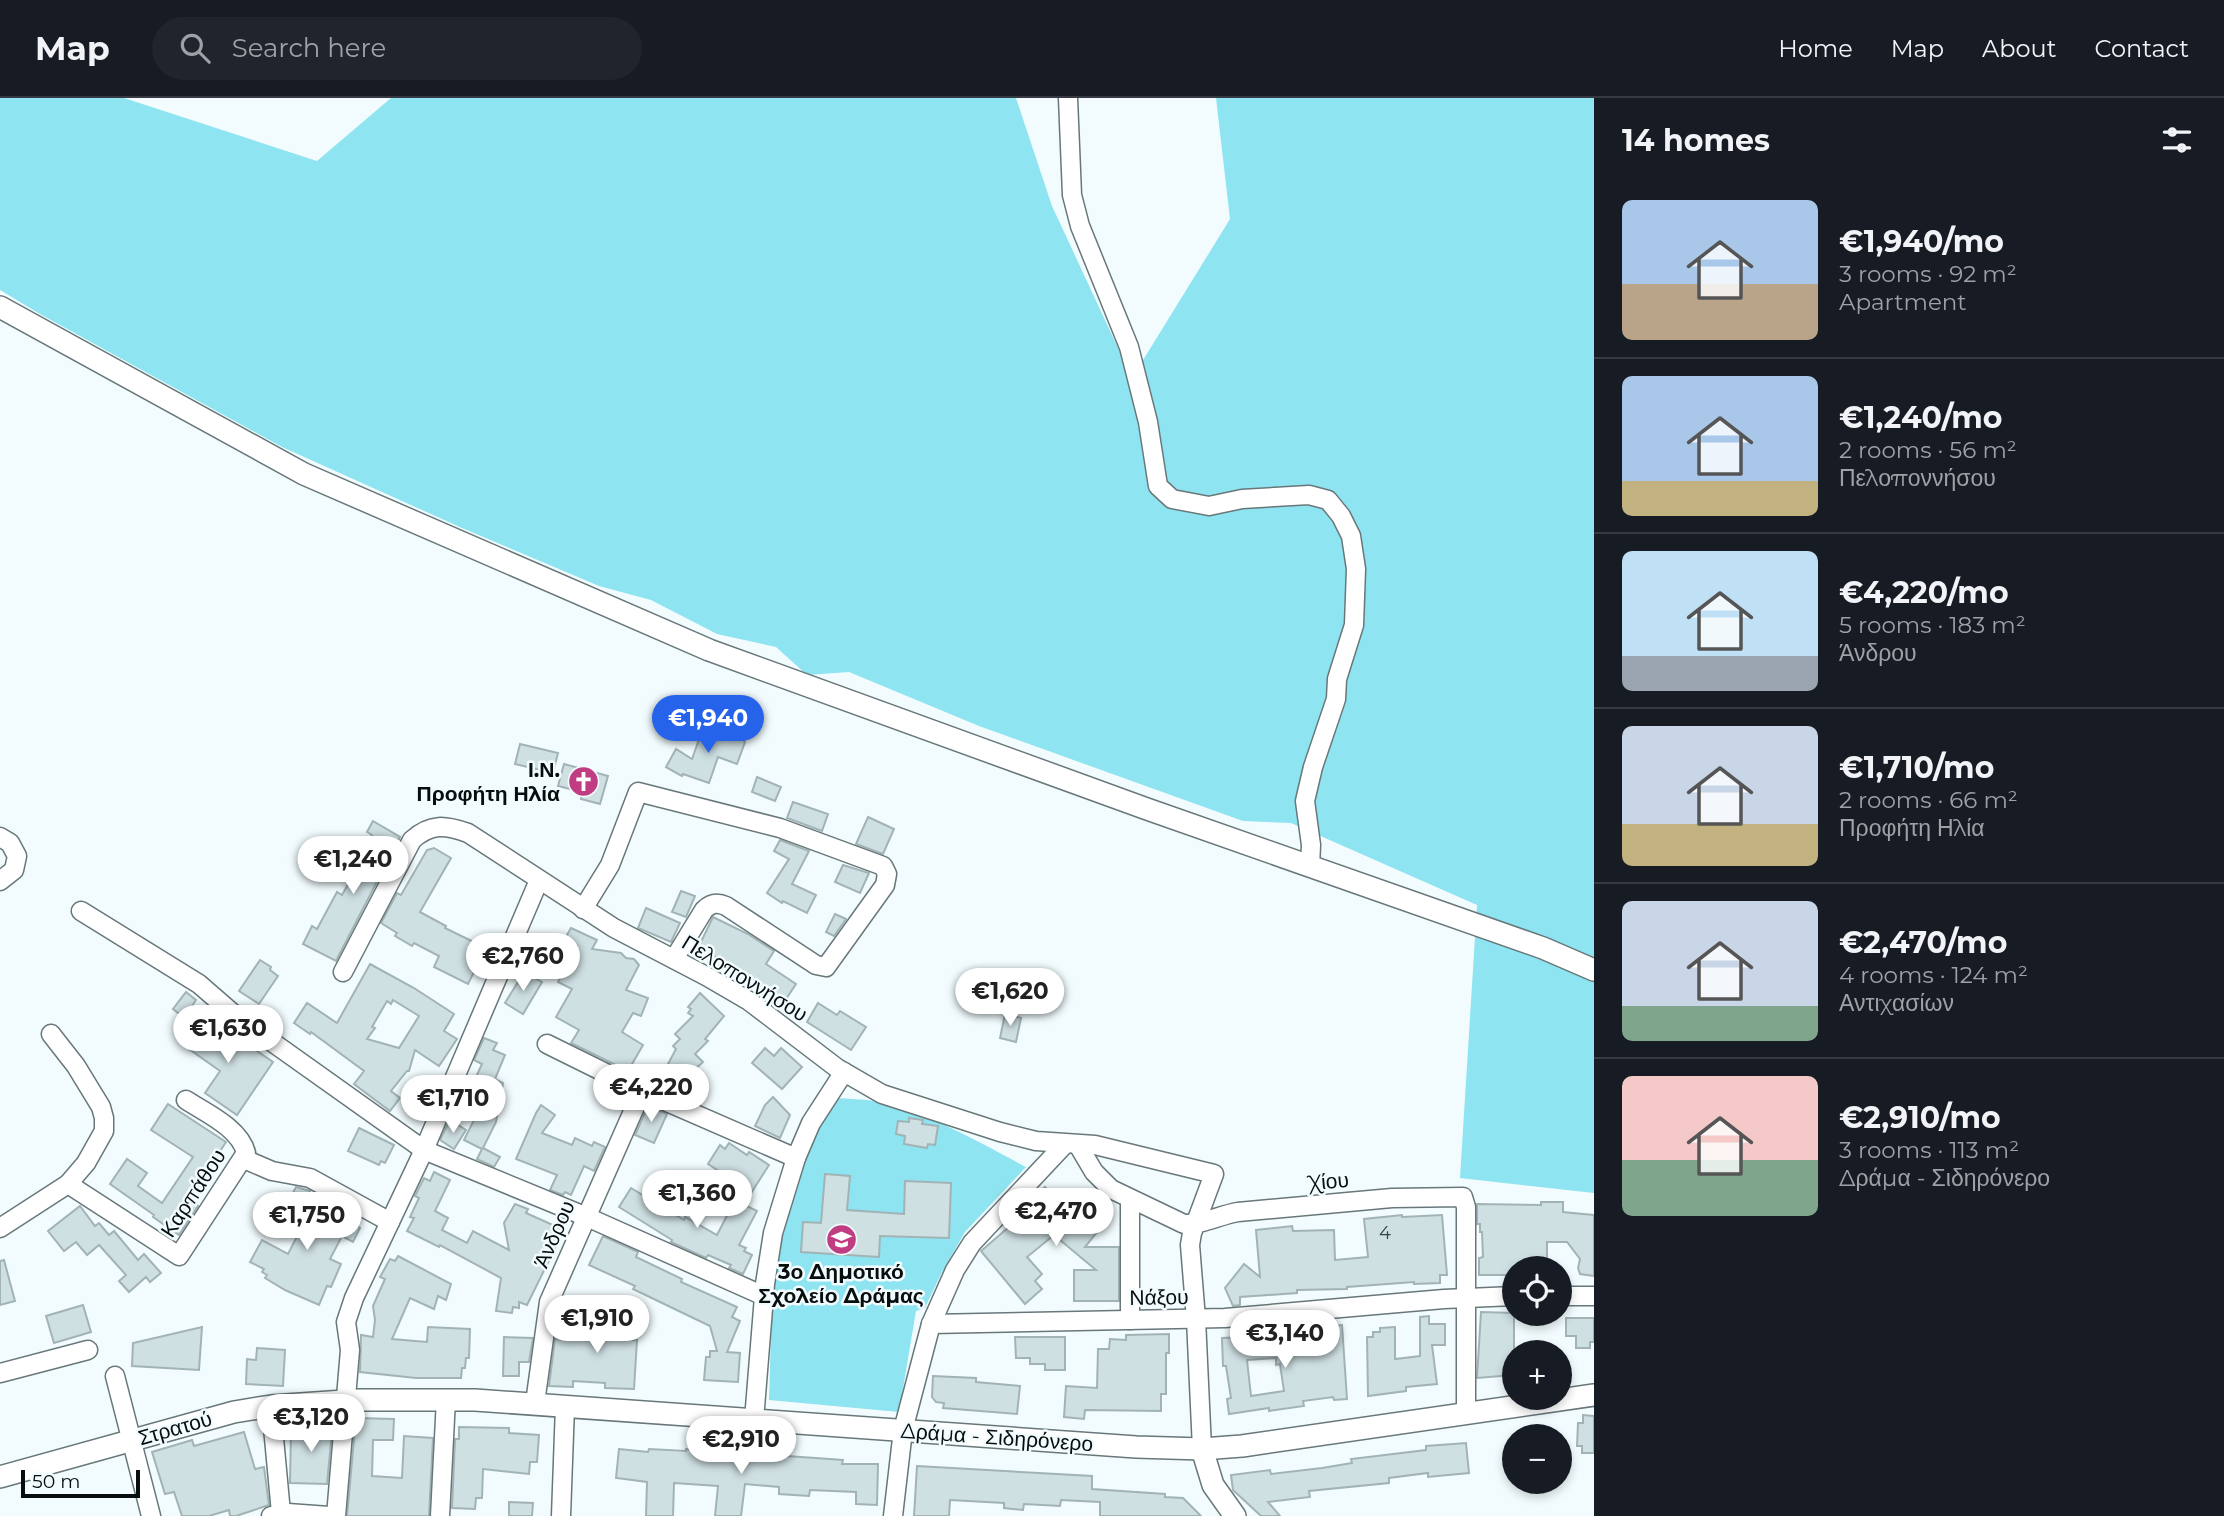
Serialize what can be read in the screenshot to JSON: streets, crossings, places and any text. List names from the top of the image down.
{
  "streets": {
    "street": [
      "Πελοποννήσου",
      "Χίου",
      "Καρπάθου",
      "Άνδρου",
      "Νάξου",
      "Στρατού",
      "Δράμα - Σιδηρόνερο"
    ]
  },
  "crossings": [
    ["Πελοποννήσου", "Χίου"],
    ["Χίου", "Νάξου"],
    ["Άνδρου", "Δράμα - Σιδηρόνερο"],
    ["Στρατού", "Δράμα - Σιδηρόνερο"]
  ],
  "places": {
    "church": ["Ι.Ν. Προφήτη Ηλία"],
    "school or university": ["3ο Δημοτικό Σχολείο Δράμας"]
  },
  "house_numbers": ["4"],
  "scale_bar": "50 m",
  "page": {
    "header": "Map",
    "search": "Search here",
    "nav": [
      "Home",
      "Map",
      "About",
      "Contact"
    ],
    "heading": "14 homes",
    "list": [
      {
        "name": "€1,940/mo",
        "note": "3 rooms · 92 m² · Apartment"
      },
      {
        "name": "€1,240/mo",
        "note": "2 rooms · 56 m² · Πελοποννήσου"
      },
      {
        "name": "€4,220/mo",
        "note": "5 rooms · 183 m² · Άνδρου"
      },
      {
        "name": "€1,710/mo",
        "note": "2 rooms · 66 m² · Προφήτη Ηλία"
      },
      {
        "name": "€2,470/mo",
        "note": "4 rooms · 124 m² · Αντιχασίων"
      },
      {
        "name": "€2,910/mo",
        "note": "3 rooms · 113 m² · Δράμα - Σιδηρόνερο"
      }
    ],
    "price": [
      "€1,940",
      "€1,240",
      "€2,760",
      "€1,620",
      "€1,630",
      "€4,220",
      "€1,710",
      "€1,360",
      "€2,470",
      "€1,750",
      "€1,910",
      "€3,140",
      "€3,120",
      "€2,910"
    ],
    "map_buttons": ["+", "−"],
    "scale": "50 m"
  }
}
